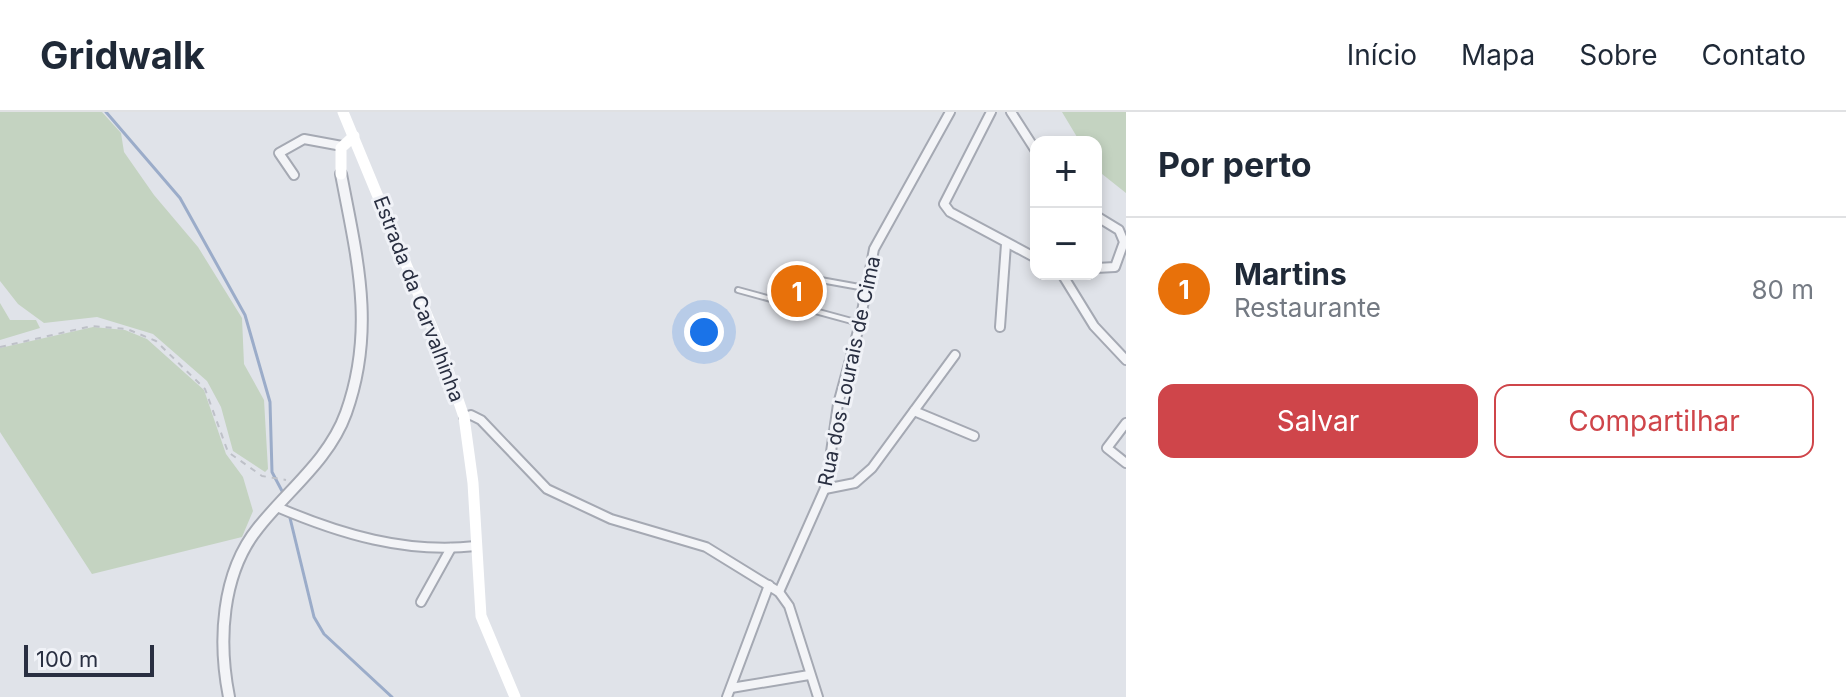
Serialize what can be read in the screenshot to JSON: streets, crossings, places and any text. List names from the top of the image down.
{
  "streets": {
    "main road": ["Estrada da Carvalhinha"],
    "street": ["Rua dos Lourais de Cima"]
  },
  "scale_bar": "100 m",
  "page": {
    "header": "Gridwalk",
    "nav": [
      "Início",
      "Mapa",
      "Sobre",
      "Contato"
    ],
    "heading": "Por perto",
    "map_buttons": ["+", "−"],
    "list": [
      {
        "mark": "1",
        "name": "Martins",
        "note": "Restaurante",
        "value": "80 m"
      }
    ],
    "pins": "1",
    "buttons": ["Salvar", "Compartilhar"],
    "scale": "100 m"
  }
}
